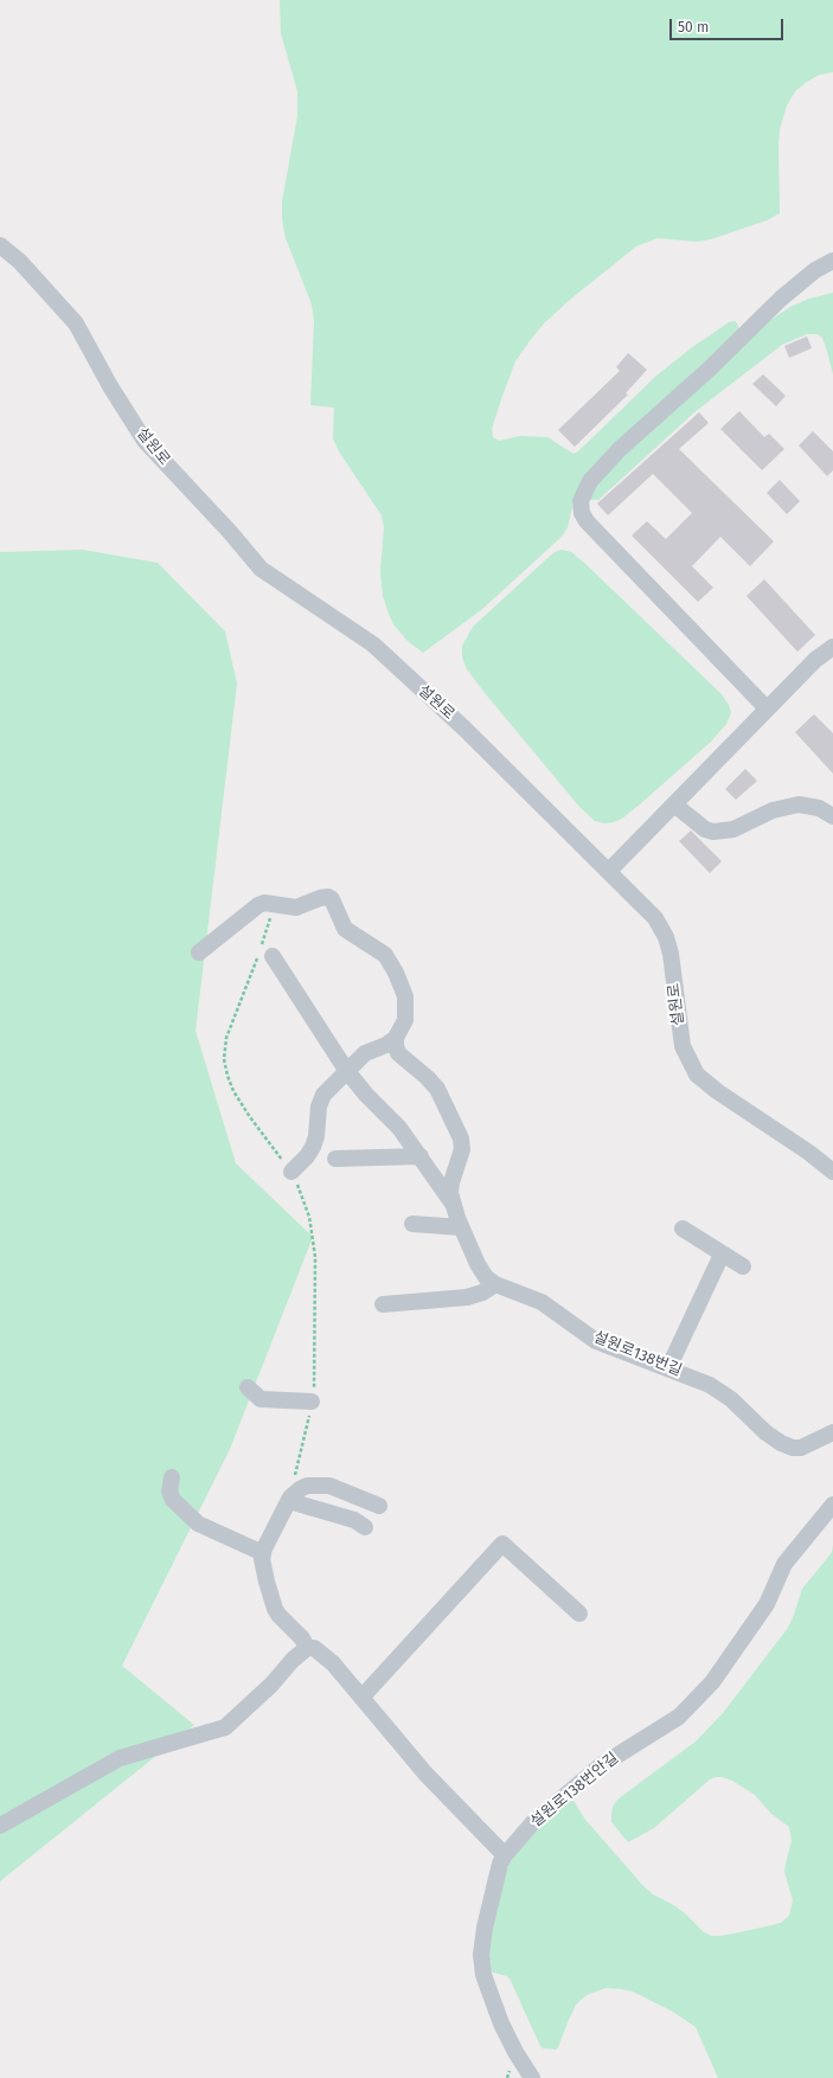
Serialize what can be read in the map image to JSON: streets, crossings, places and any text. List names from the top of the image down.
{
  "streets": {
    "street": ["설원로", "설원로138번길", "설원로138번안길"]
  },
  "scale_bar": "50 m"
}
